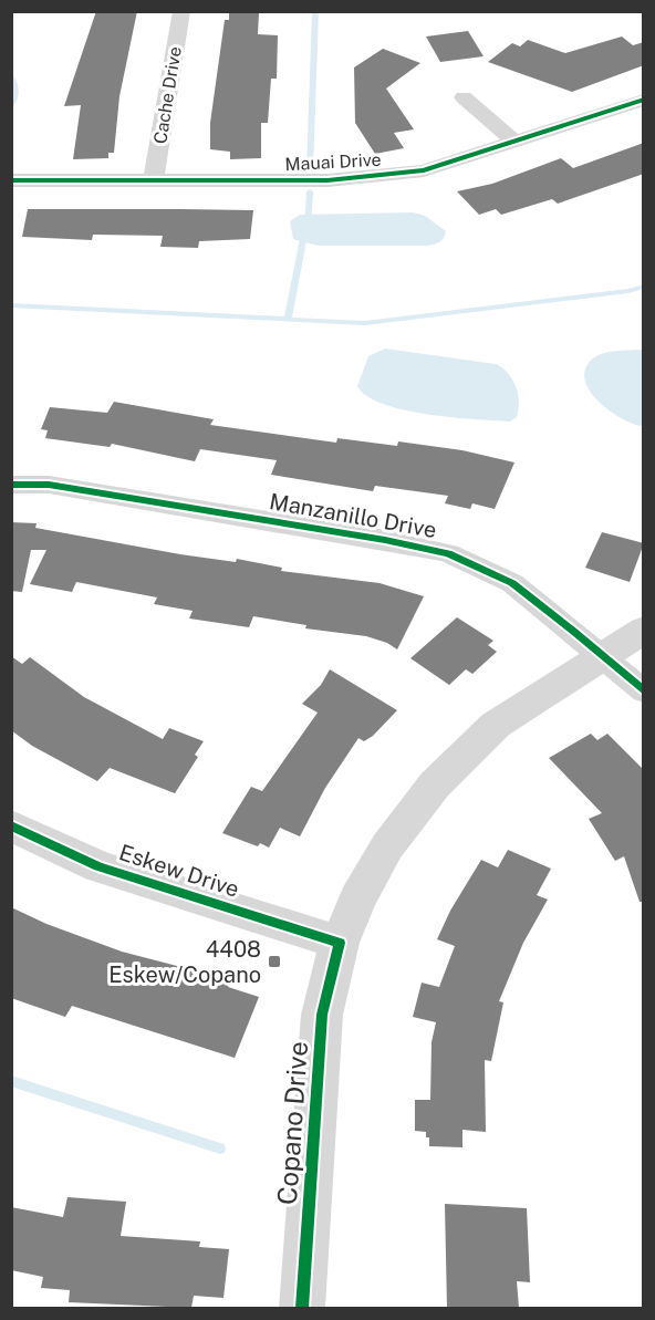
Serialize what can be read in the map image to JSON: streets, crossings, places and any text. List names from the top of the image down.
{
  "streets": {
    "street": [
      "Cache Drive",
      "Mauai Drive",
      "Manzanillo Drive",
      "Eskew Drive",
      "Copano Drive"
    ]
  },
  "crossings": [
    ["Cache Drive", "Mauai Drive"],
    ["Manzanillo Drive", "Copano Drive"],
    ["Eskew Drive", "Copano Drive"]
  ],
  "places": {
    "transit": ["4408 Eskew/Copano"]
  }
}
